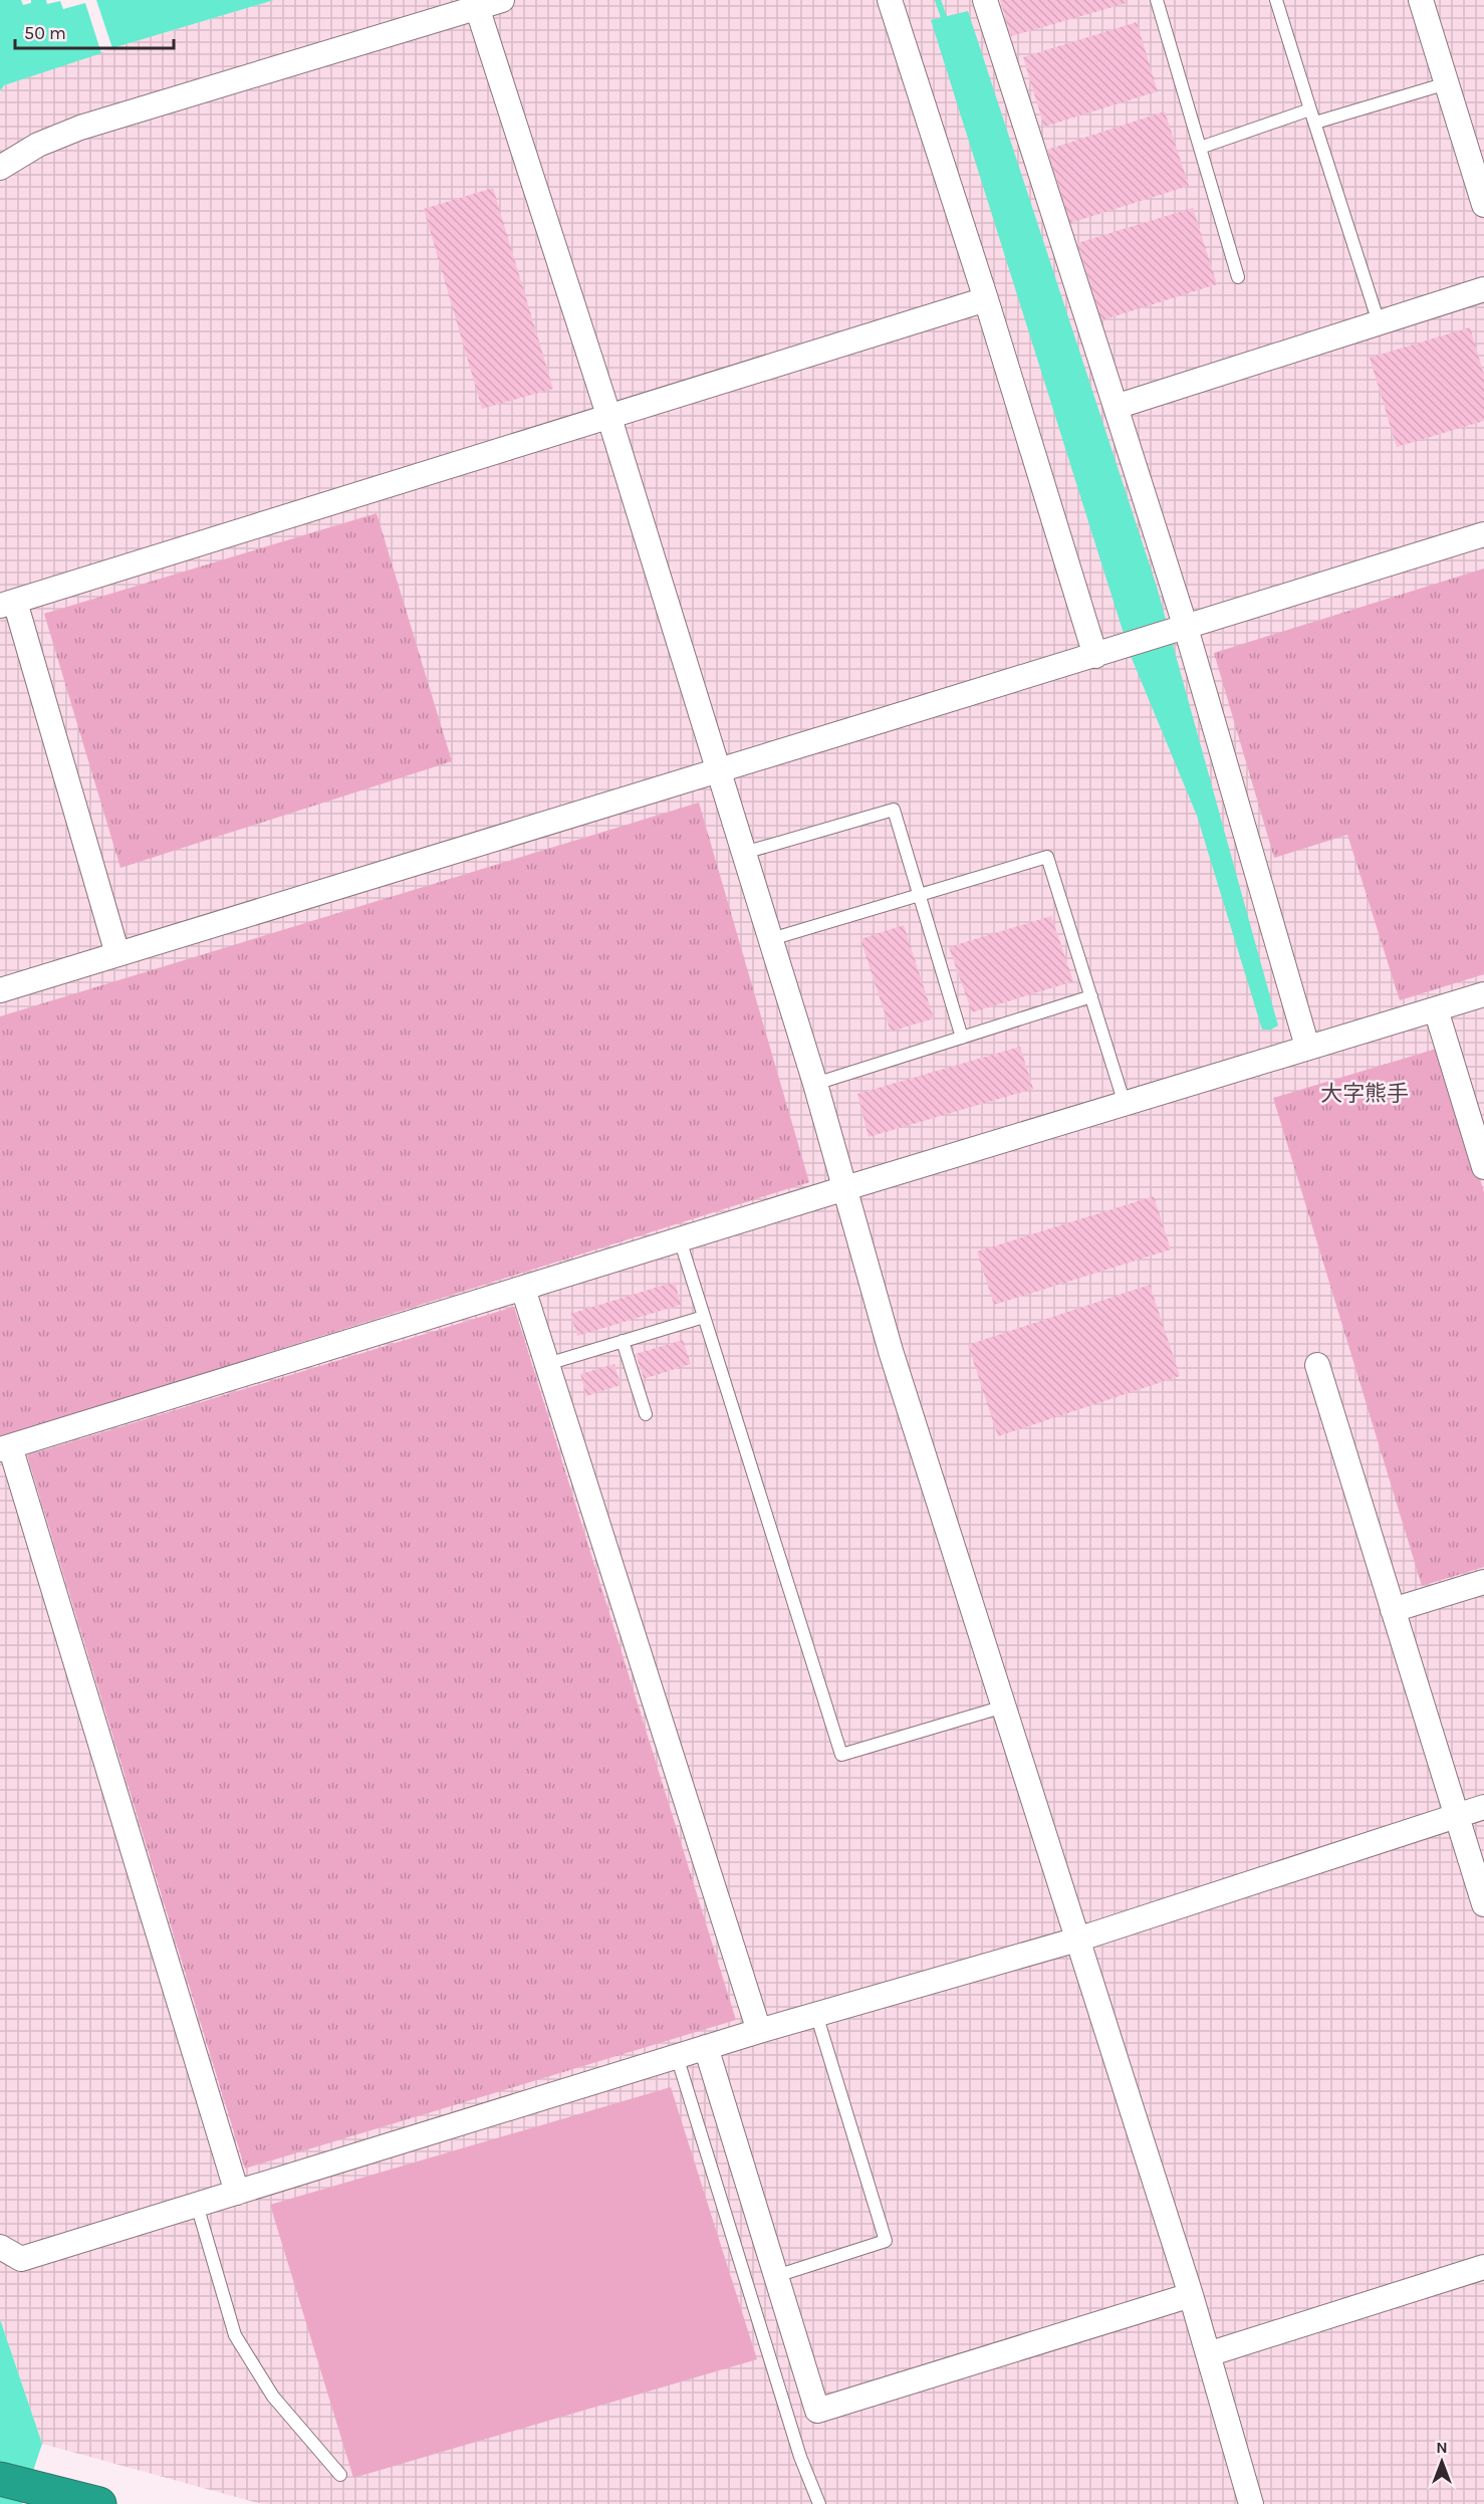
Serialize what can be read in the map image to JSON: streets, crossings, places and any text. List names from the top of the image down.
{
  "districts": ["大字熊手"],
  "scale_bar": "50 m",
  "north": "top"
}
